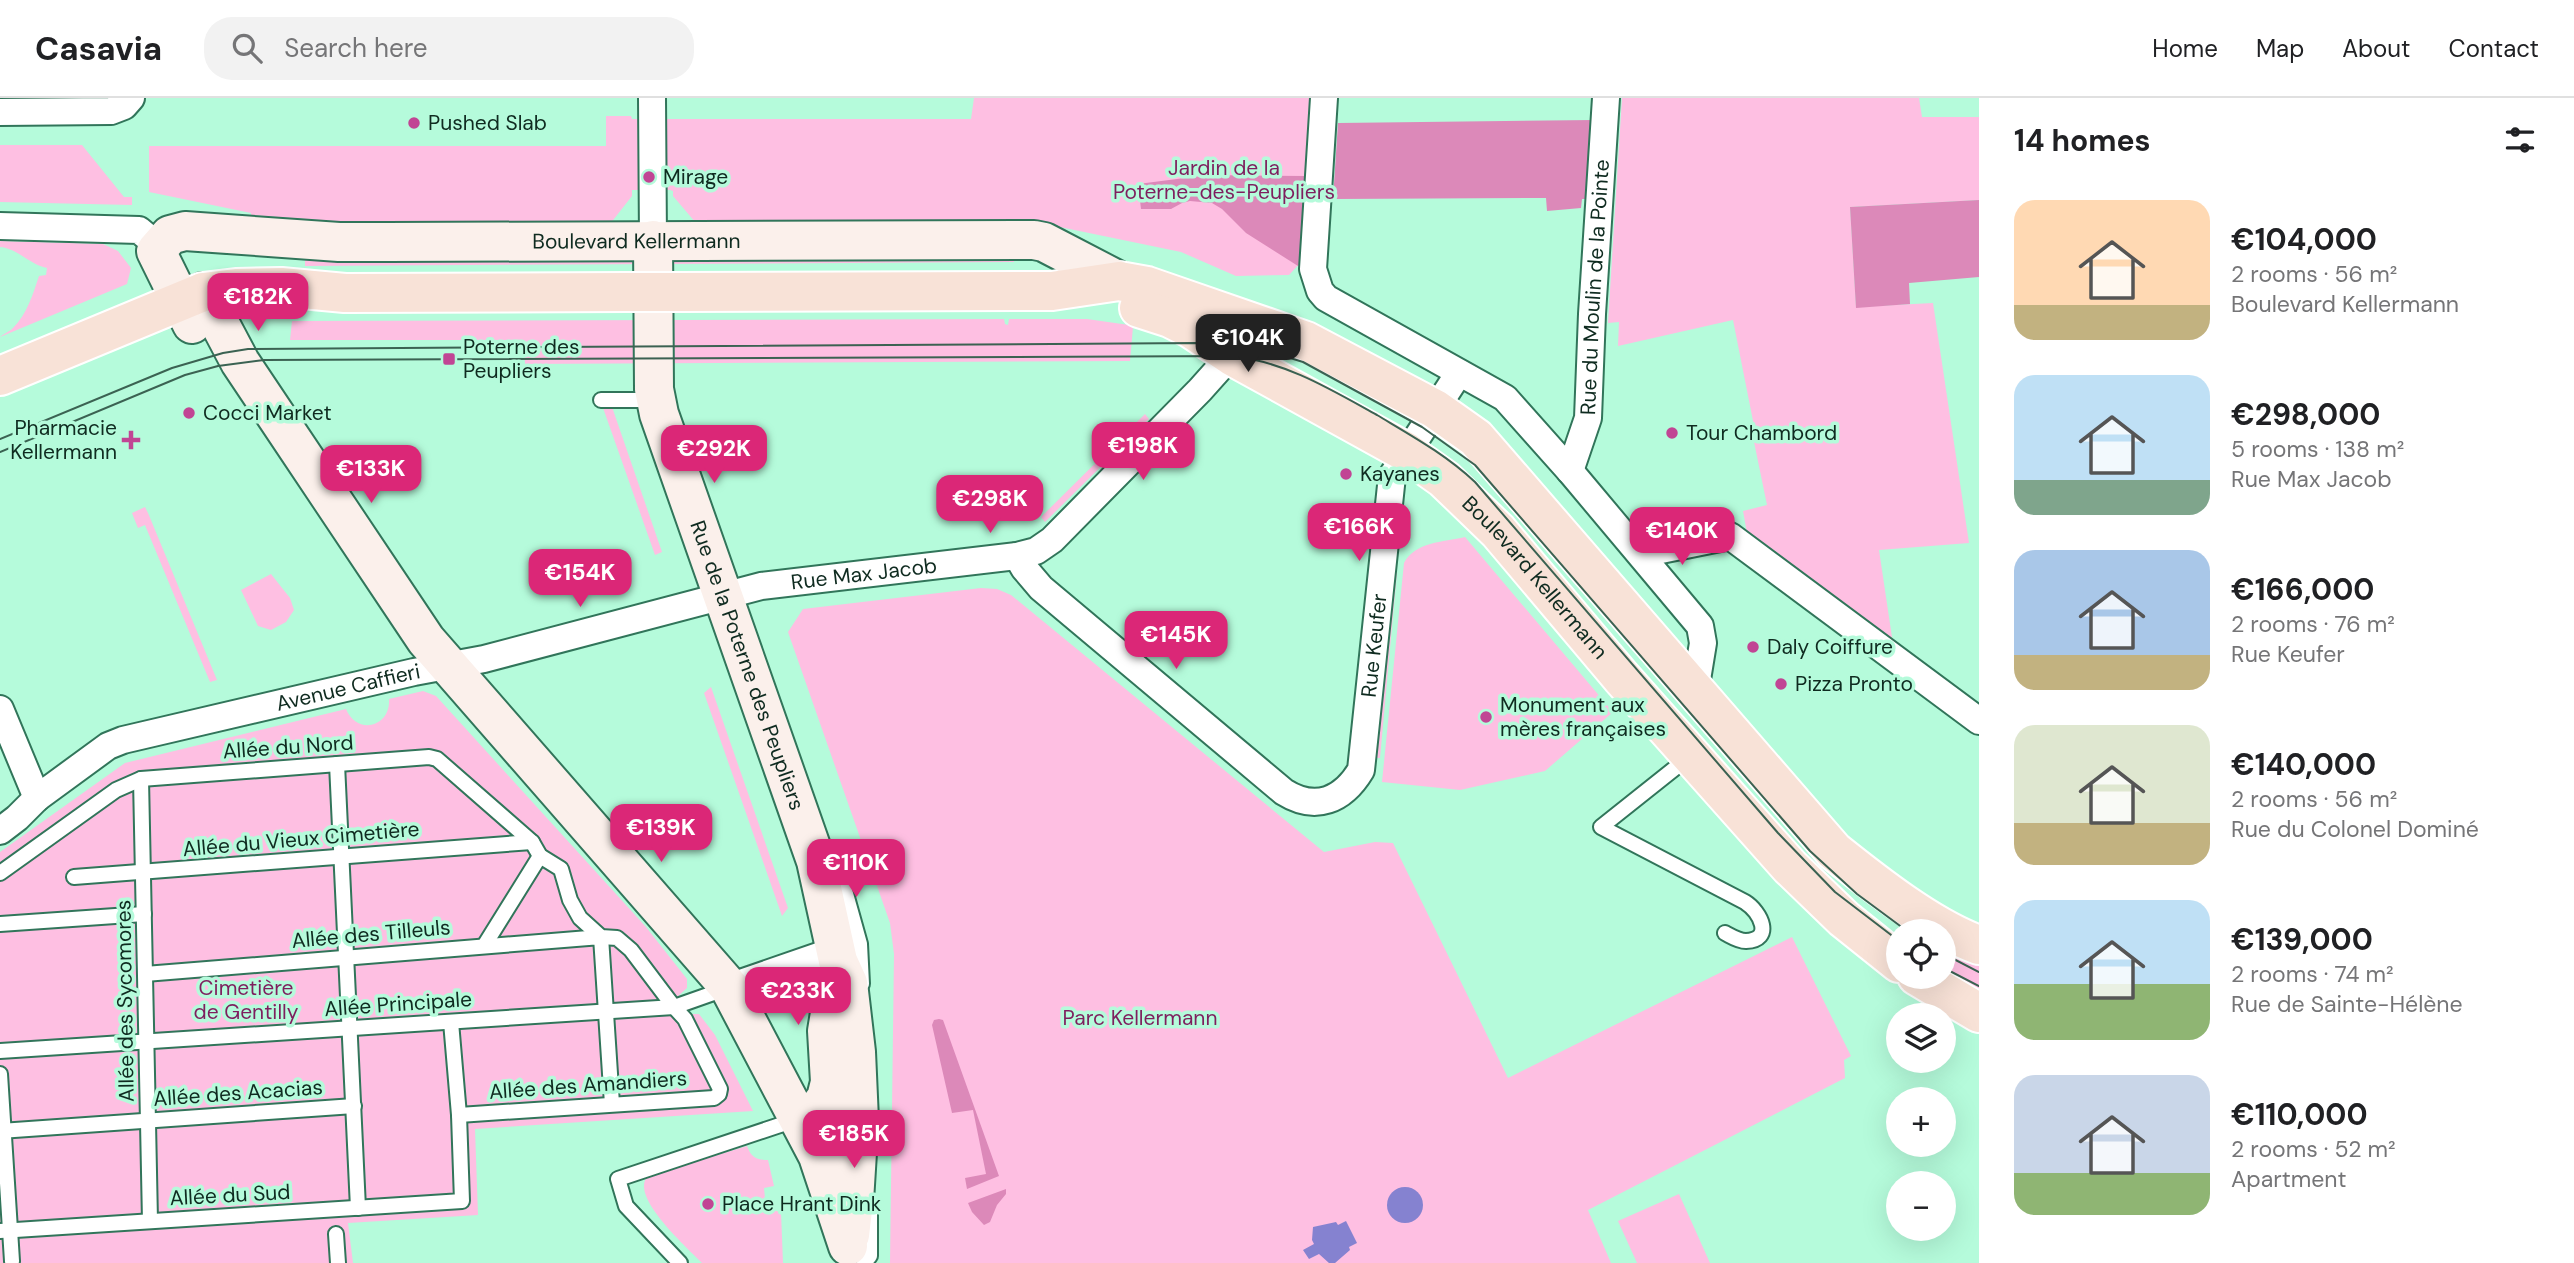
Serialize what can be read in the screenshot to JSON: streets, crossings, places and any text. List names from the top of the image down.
{
  "streets": {
    "main road": ["Boulevard Kellermann", "Rue de la Poterne des Peupliers"],
    "street": [
      "Rue du Moulin de la Pointe",
      "Rue Max Jacob",
      "Rue Keufer",
      "Avenue Caffieri"
    ],
    "lane": [
      "Allée du Nord",
      "Allée du Vieux Cimetière",
      "Allée des Tilleuls",
      "Allée des Sycomores",
      "Allée Principale",
      "Allée des Amandiers",
      "Allée des Acacias",
      "Allée du Sud"
    ]
  },
  "crossings": [
    ["Boulevard Kellermann", "Rue Max Jacob"],
    ["Boulevard Kellermann", "Rue Keufer"],
    ["Boulevard Kellermann", "Rue de la Poterne des Peupliers"],
    ["Rue Max Jacob", "Rue Keufer"],
    ["Rue Max Jacob", "Rue de la Poterne des Peupliers"],
    ["Rue Max Jacob", "Avenue Caffieri"],
    ["Rue de la Poterne des Peupliers", "Avenue Caffieri"],
    ["Allée du Nord", "Allée du Vieux Cimetière"],
    ["Allée du Nord", "Allée des Sycomores"],
    ["Allée du Vieux Cimetière", "Allée des Sycomores"],
    ["Allée des Tilleuls", "Allée des Sycomores"],
    ["Allée des Sycomores", "Allée Principale"],
    ["Allée des Sycomores", "Allée des Acacias"],
    ["Allée des Sycomores", "Allée du Sud"],
    ["Allée Principale", "Allée des Amandiers"],
    ["Allée des Amandiers", "Allée du Sud"]
  ],
  "parks": ["Jardin de la Poterne-des-Peupliers", "Cimetière de Gentilly", "Parc Kellermann"],
  "places": {
    "other": [
      "Pushed Slab",
      "Mirage",
      "Cocci Market",
      "Tour Chambord",
      "Kayanes",
      "Daly Coiffure",
      "Pizza Pronto",
      "Monument aux mères françaises",
      "Place Hrant Dink"
    ],
    "transit": ["Poterne des Peupliers"],
    "health": ["Pharmacie Kellermann"]
  },
  "page": {
    "header": "Casavia",
    "search": "Search here",
    "nav": [
      "Home",
      "Map",
      "About",
      "Contact"
    ],
    "heading": "14 homes",
    "list": [
      {
        "name": "€104,000",
        "note": "2 rooms · 56 m² · Boulevard Kellermann"
      },
      {
        "name": "€298,000",
        "note": "5 rooms · 138 m² · Rue Max Jacob"
      },
      {
        "name": "€166,000",
        "note": "2 rooms · 76 m² · Rue Keufer"
      },
      {
        "name": "€140,000",
        "note": "2 rooms · 56 m² · Rue du Colonel Dominé"
      },
      {
        "name": "€139,000",
        "note": "2 rooms · 74 m² · Rue de Sainte-Hélène"
      },
      {
        "name": "€110,000",
        "note": "2 rooms · 52 m² · Apartment"
      }
    ],
    "price": [
      "€182K",
      "€104K",
      "€198K",
      "€292K",
      "€133K",
      "€298K",
      "€166K",
      "€140K",
      "€154K",
      "€145K",
      "€139K",
      "€110K",
      "€233K",
      "€185K"
    ],
    "map_buttons": ["+", "−"]
  }
}
